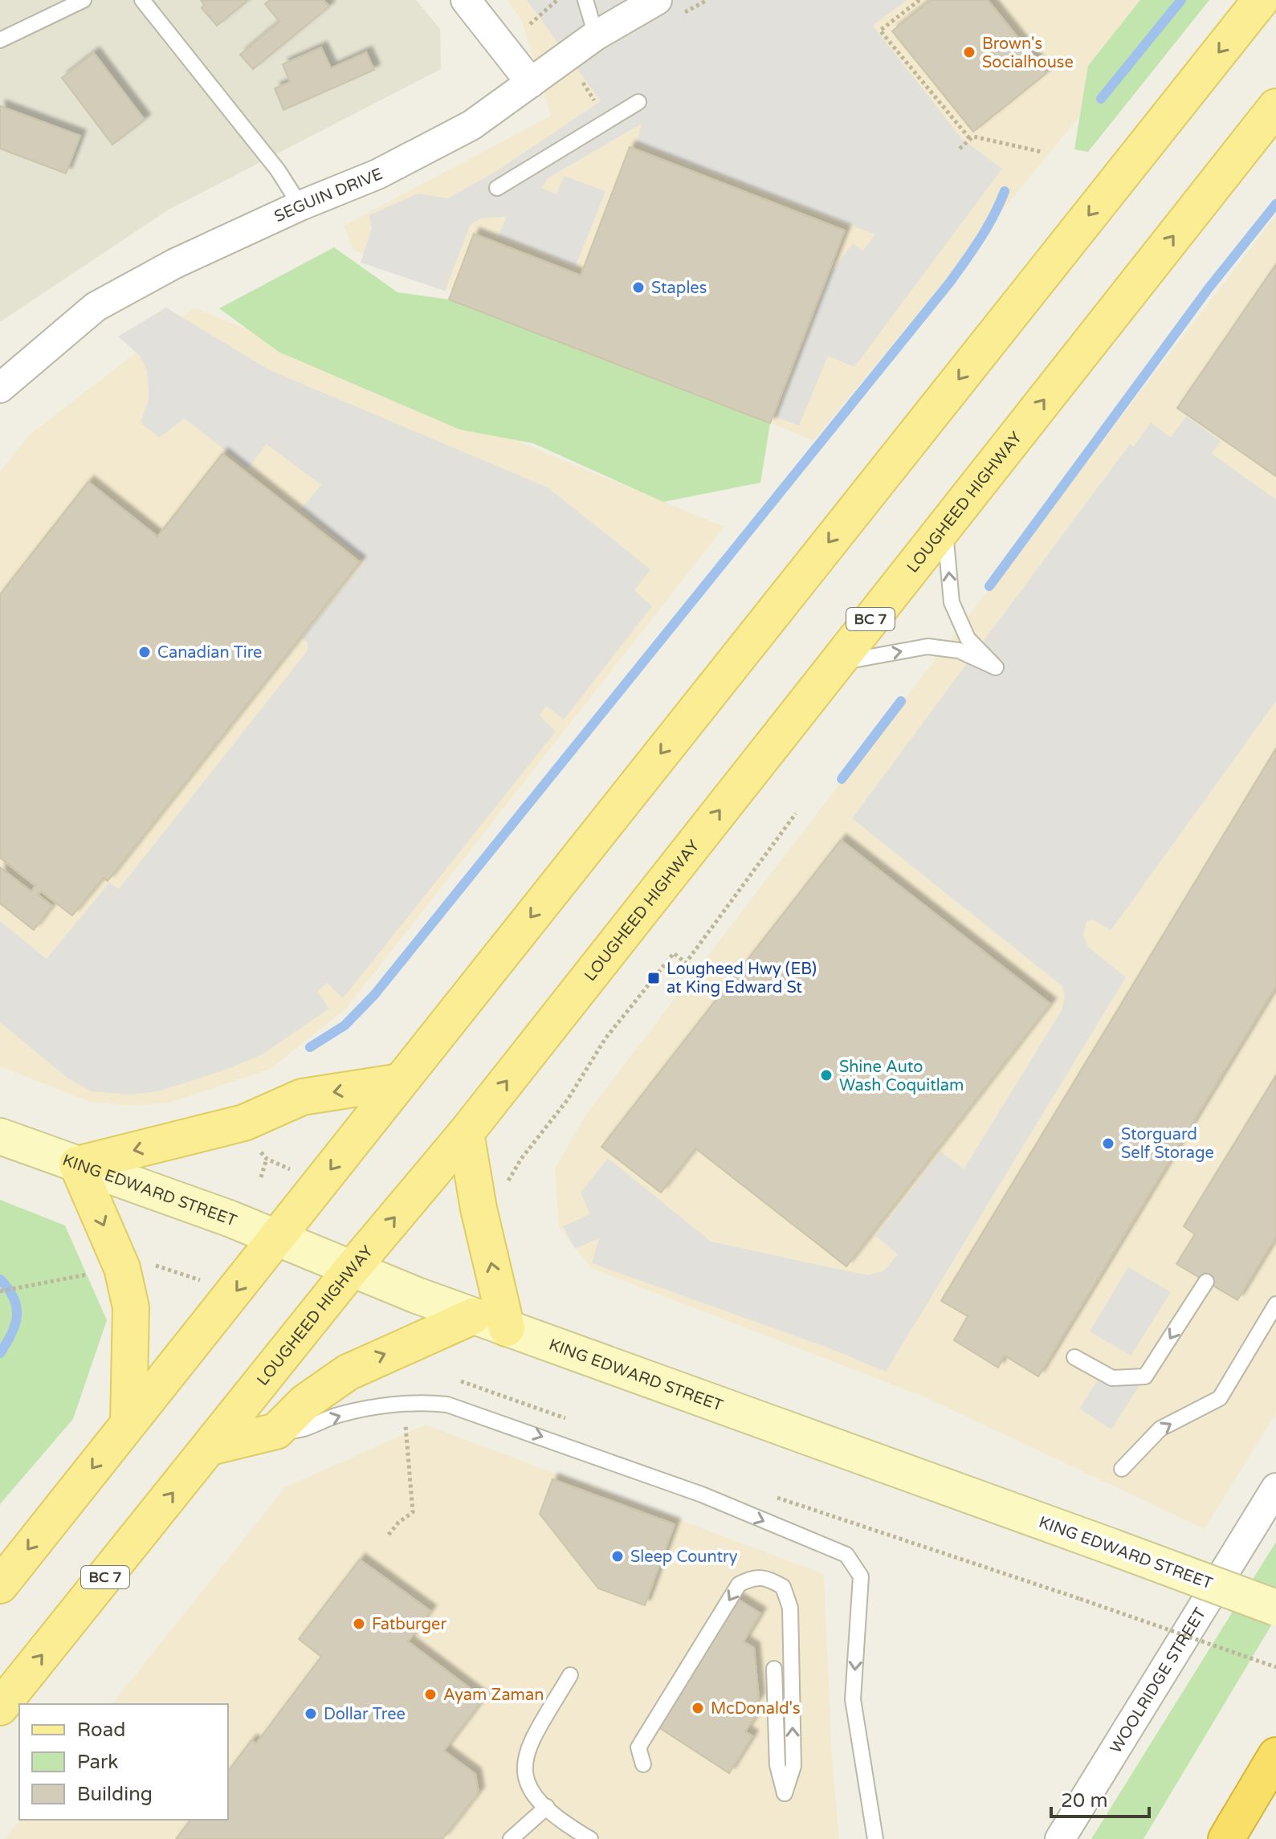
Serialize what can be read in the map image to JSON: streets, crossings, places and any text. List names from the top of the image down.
{
  "streets": {
    "main road": ["LOUGHEED HIGHWAY", "BC 7", "KING EDWARD STREET"],
    "street": ["SEGUIN DRIVE", "WOOLRIDGE STREET"]
  },
  "crossings": [
    ["LOUGHEED HIGHWAY", "KING EDWARD STREET"]
  ],
  "places": {
    "other": [
      "Brown's Socialhouse",
      "Staples",
      "Canadian Tire",
      "Shine Auto Wash Coquitlam",
      "Storguard Self Storage",
      "Sleep Country",
      "Fatburger",
      "Ayam Zaman",
      "McDonald's",
      "Dollar Tree"
    ],
    "transit": ["Lougheed Hwy (EB) at King Edward St"]
  },
  "legend": ["Road", "Park", "Building"],
  "scale_bar": "20 m"
}
